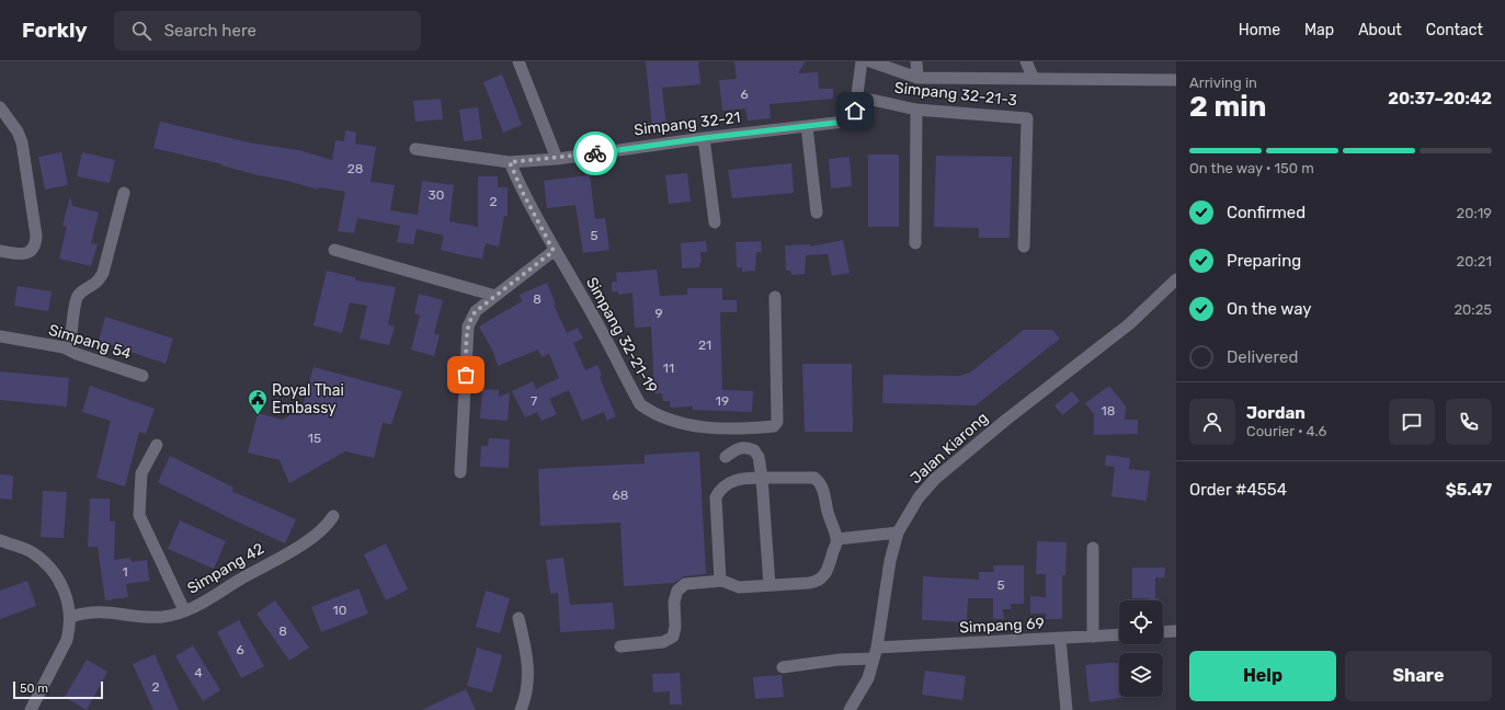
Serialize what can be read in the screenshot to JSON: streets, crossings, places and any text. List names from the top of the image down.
{
  "streets": {
    "street": [
      "Simpang 32-21-3",
      "Simpang 32-21",
      "Simpang 32-21-19",
      "Simpang 54",
      "Jalan Kiarong",
      "Simpang 42",
      "Simpang 69"
    ]
  },
  "crossings": [
    ["Simpang 32-21-3", "Simpang 32-21"],
    ["Simpang 32-21", "Simpang 32-21-19"],
    ["Jalan Kiarong", "Simpang 69"]
  ],
  "places": {
    "public building": ["Royal Thai Embassy"]
  },
  "house_numbers": [
    "6",
    "28",
    "30",
    "2",
    "5",
    "8",
    "9",
    "21",
    "11",
    "7",
    "19",
    "18",
    "15",
    "68",
    "1",
    "5",
    "10",
    "8",
    "6",
    "4",
    "2"
  ],
  "scale_bar": "50 m",
  "page": {
    "header": "Forkly",
    "search": "Search here",
    "nav": [
      "Home",
      "Map",
      "About",
      "Contact"
    ],
    "heading": ["2 min", "Arriving in", "20:37–20:42"],
    "panel": [
      "Jordan",
      "Courier · 4.6",
      "Order #4554",
      "$5.47"
    ],
    "bar": "On the way · 150 m",
    "list": [
      ["Confirmed", "20:19"],
      ["Preparing", "20:21"],
      ["On the way", "20:25"],
      "Delivered"
    ],
    "buttons": ["Help", "Share"],
    "scale": "50 m"
  }
}
